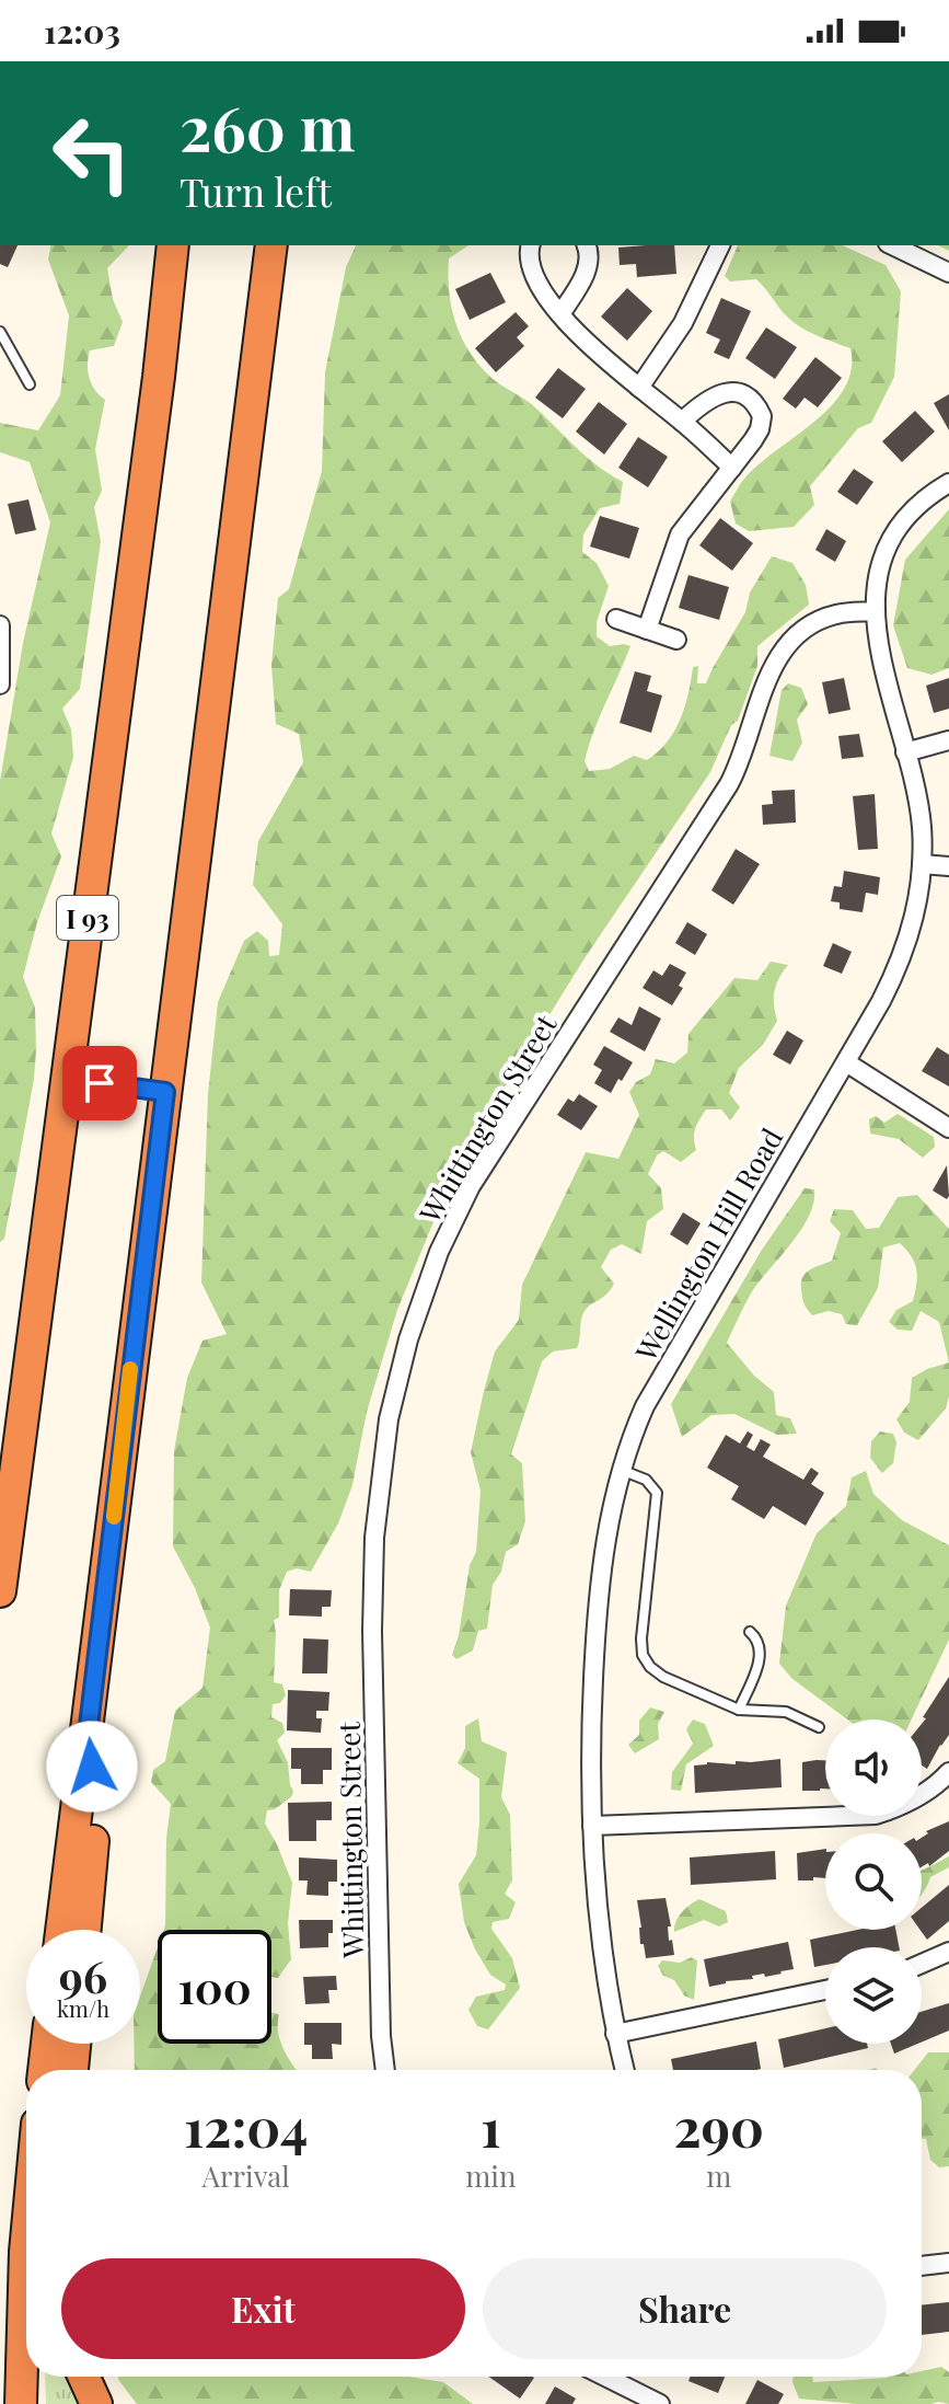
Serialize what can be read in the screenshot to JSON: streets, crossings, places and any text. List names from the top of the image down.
{
  "streets": {
    "highway": ["I 93"],
    "street": ["Whittington Street", "Wellington Hill Road"]
  },
  "crossings": [
    ["Whittington Street", "Wellington Hill Road"]
  ],
  "page": {
    "status": "12:03",
    "turn": ["260 m", "Turn left"],
    "speed": "96 km/h",
    "limit": "100",
    "eta": [
      "12:04",
      "Arrival",
      "1",
      "min",
      "290",
      "m"
    ],
    "buttons": ["Exit", "Share"]
  }
}
